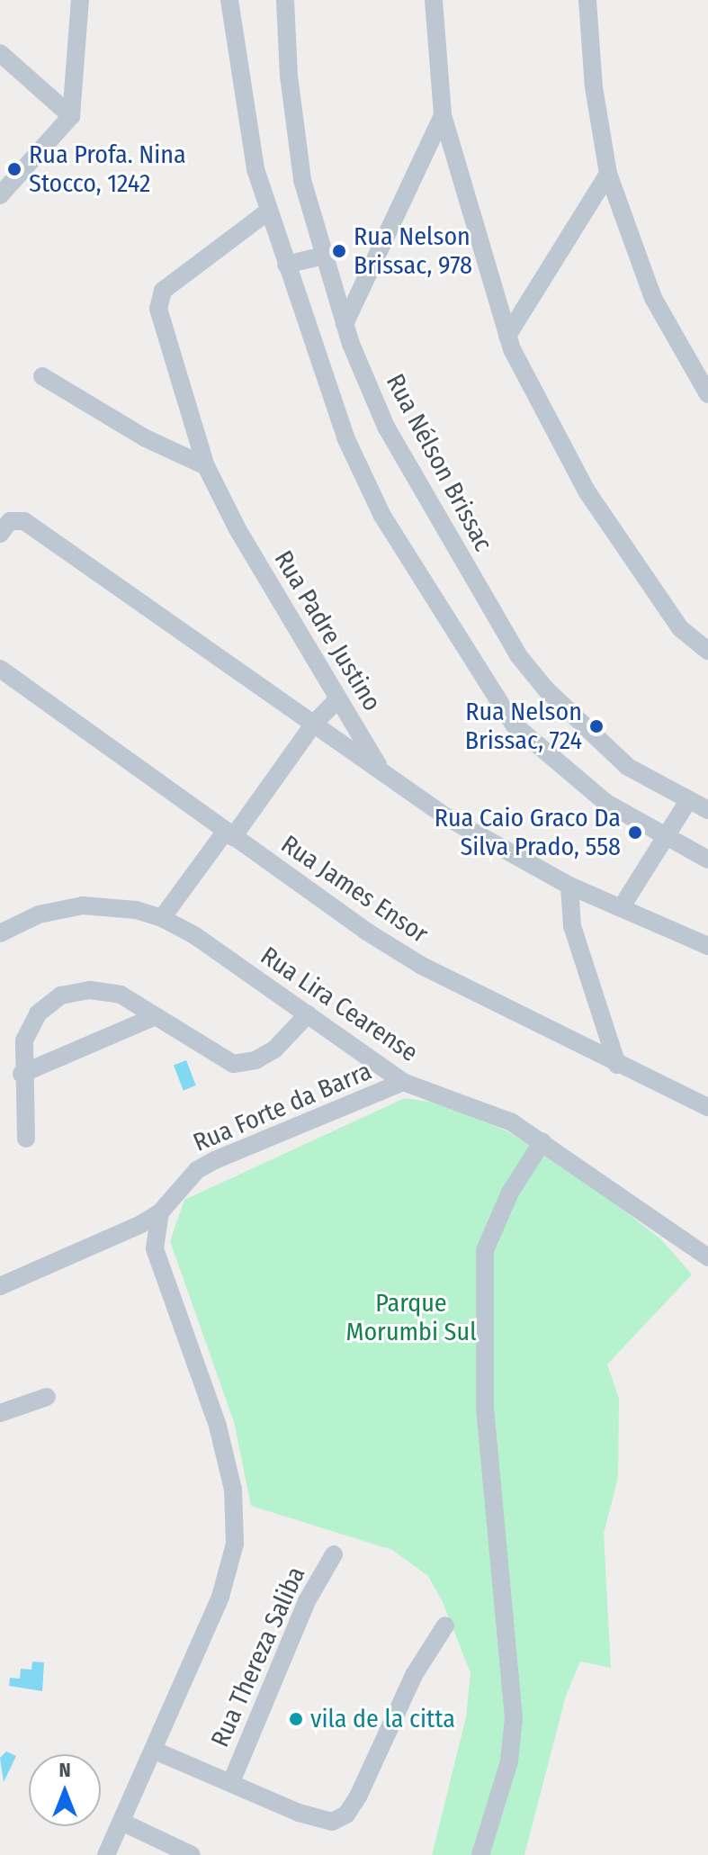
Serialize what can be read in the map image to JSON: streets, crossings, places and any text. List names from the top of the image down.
{
  "streets": {
    "street": [
      "Rua Nélson Brissac",
      "Rua Padre Justino",
      "Rua James Ensor",
      "Rua Lira Cearense",
      "Rua Forte da Barra",
      "Rua Thereza Saliba"
    ]
  },
  "crossings": [
    ["Rua Lira Cearense", "Rua Forte da Barra"]
  ],
  "parks": ["Parque Morumbi Sul"],
  "places": [
    "Rua Profa. Nina Stocco, 1242",
    "Rua Nelson Brissac, 978",
    "Rua Nelson Brissac, 724",
    "Rua Caio Graco Da Silva Prado, 558",
    "vila de la citta"
  ],
  "north": "top"
}
